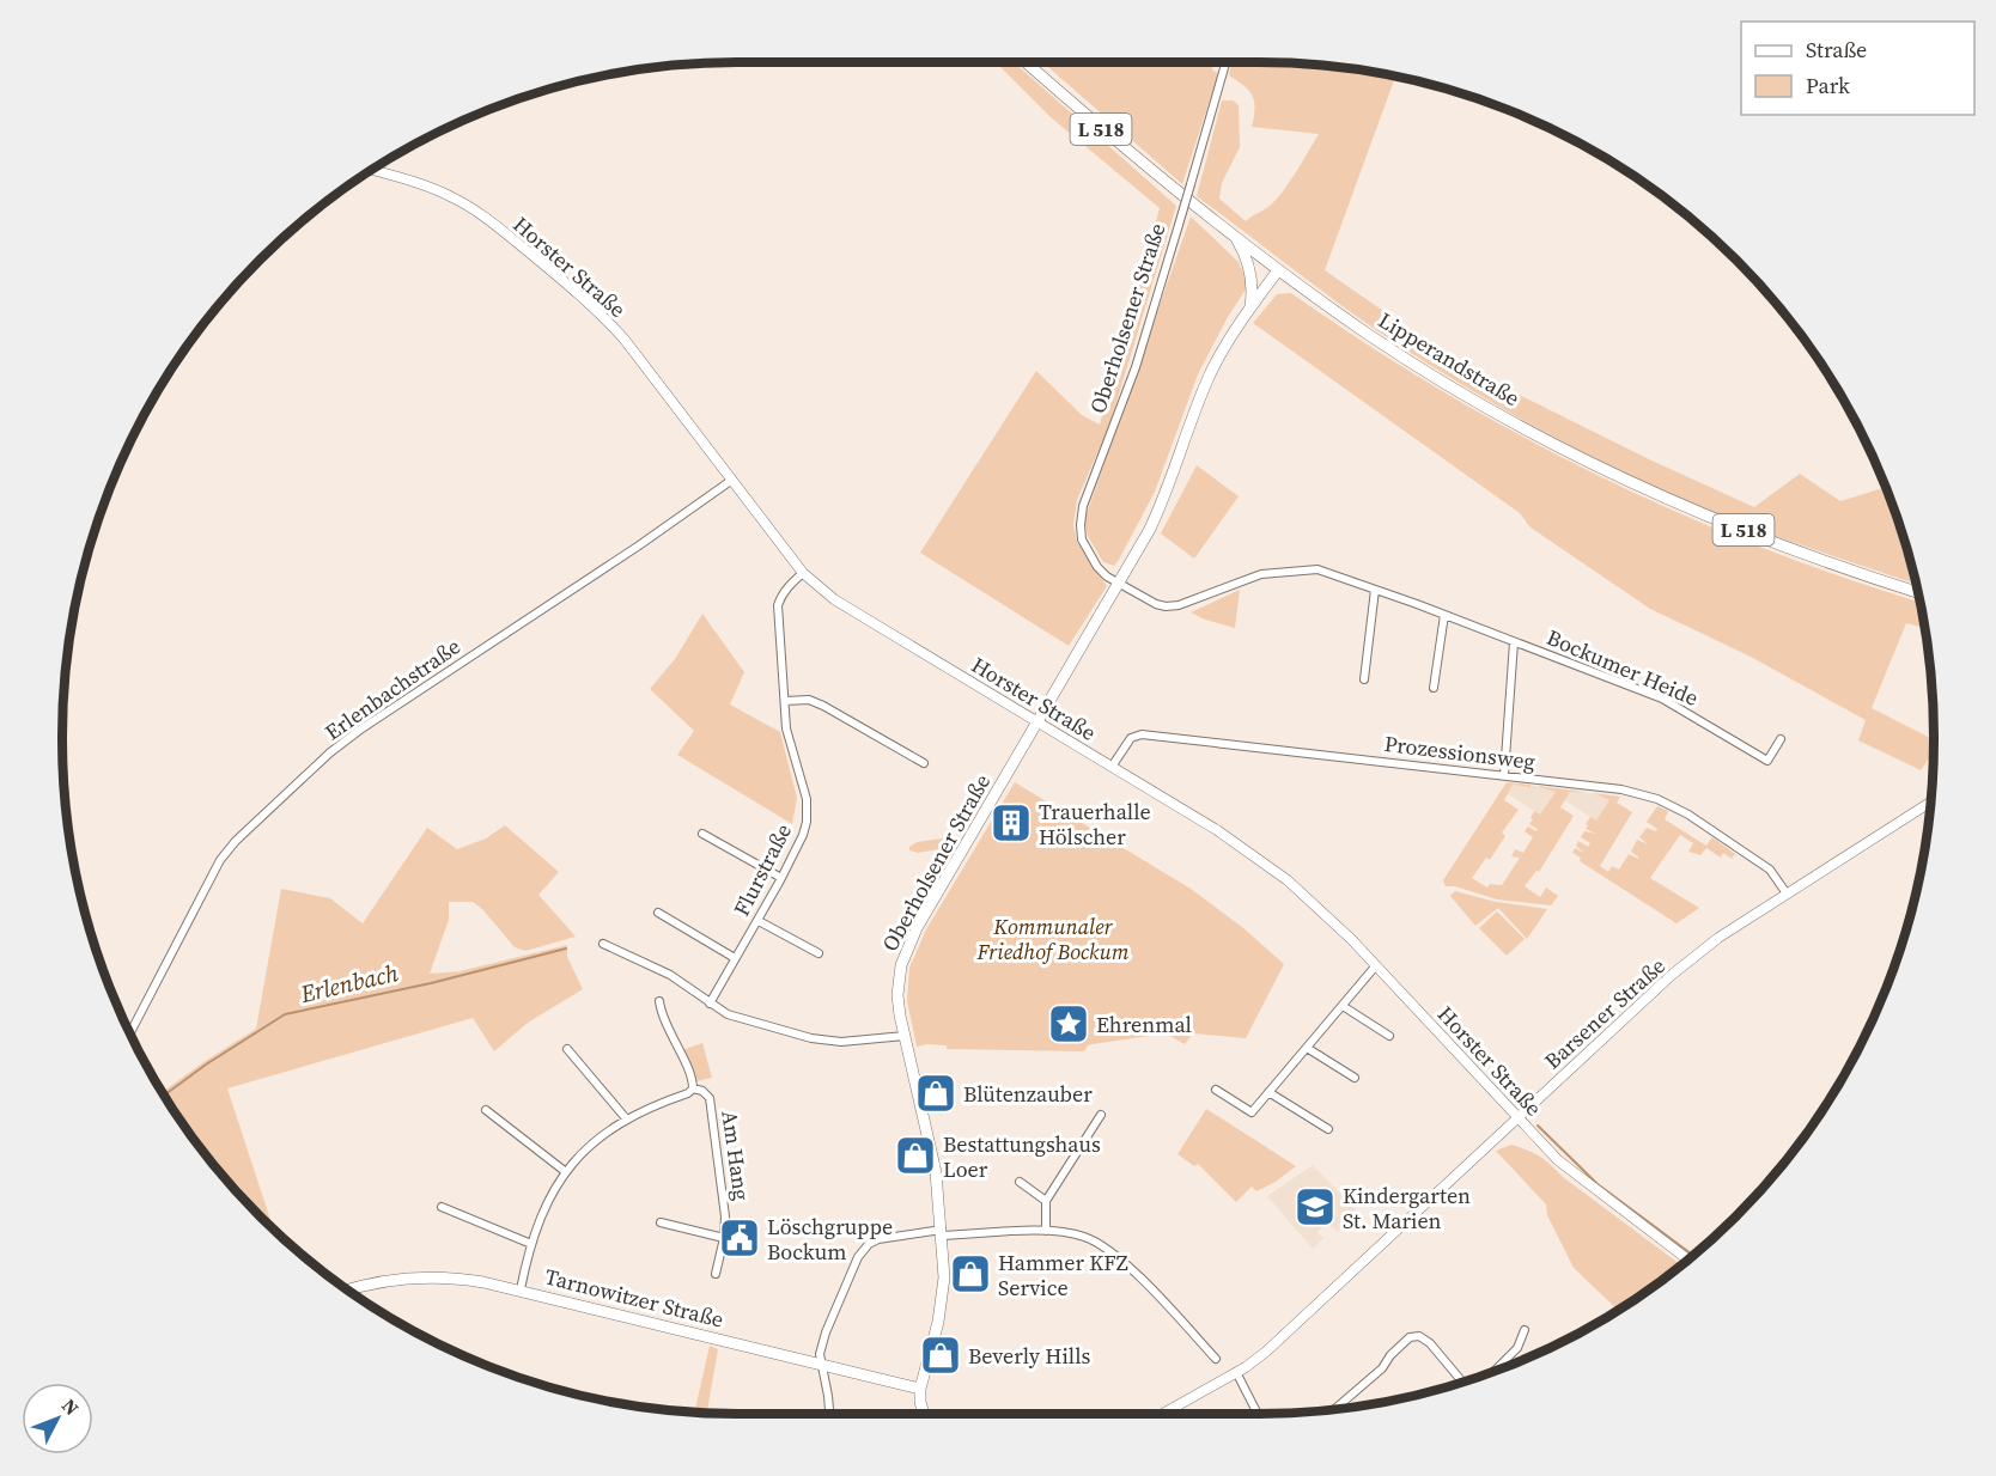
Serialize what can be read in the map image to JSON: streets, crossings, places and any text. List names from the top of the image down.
{
  "streets": {
    "main road": [
      "L 518",
      "Oberholsener Straße",
      "Lipperandstraße",
      "Tarnowitzer Straße"
    ],
    "street": [
      "Horster Straße",
      "Bockumer Heide",
      "Erlenbachstraße",
      "Prozessionsweg",
      "Flurstraße",
      "Barsener Straße",
      "Am Hang"
    ]
  },
  "crossings": [
    ["L 518", "Oberholsener Straße"],
    ["L 518", "Lipperandstraße"],
    ["Horster Straße", "Oberholsener Straße"],
    ["Horster Straße", "Erlenbachstraße"],
    ["Horster Straße", "Prozessionsweg"],
    ["Horster Straße", "Flurstraße"],
    ["Horster Straße", "Barsener Straße"],
    ["Oberholsener Straße", "Lipperandstraße"],
    ["Oberholsener Straße", "Bockumer Heide"],
    ["Oberholsener Straße", "Tarnowitzer Straße"],
    ["Bockumer Heide", "Prozessionsweg"],
    ["Prozessionsweg", "Barsener Straße"]
  ],
  "water": ["Erlenbach"],
  "parks": ["Kommunaler Friedhof Bockum"],
  "places": {
    "building": ["Trauerhalle Hölscher"],
    "place": ["Ehrenmal"],
    "shop": [
      "Blütenzauber",
      "Bestattungshaus Loer",
      "Hammer KFZ Service",
      "Beverly Hills"
    ],
    "school or university": ["Kindergarten St. Marien"],
    "public building": ["Löschgruppe Bockum"]
  },
  "legend": ["Straße", "Park"],
  "north": "top right"
}
